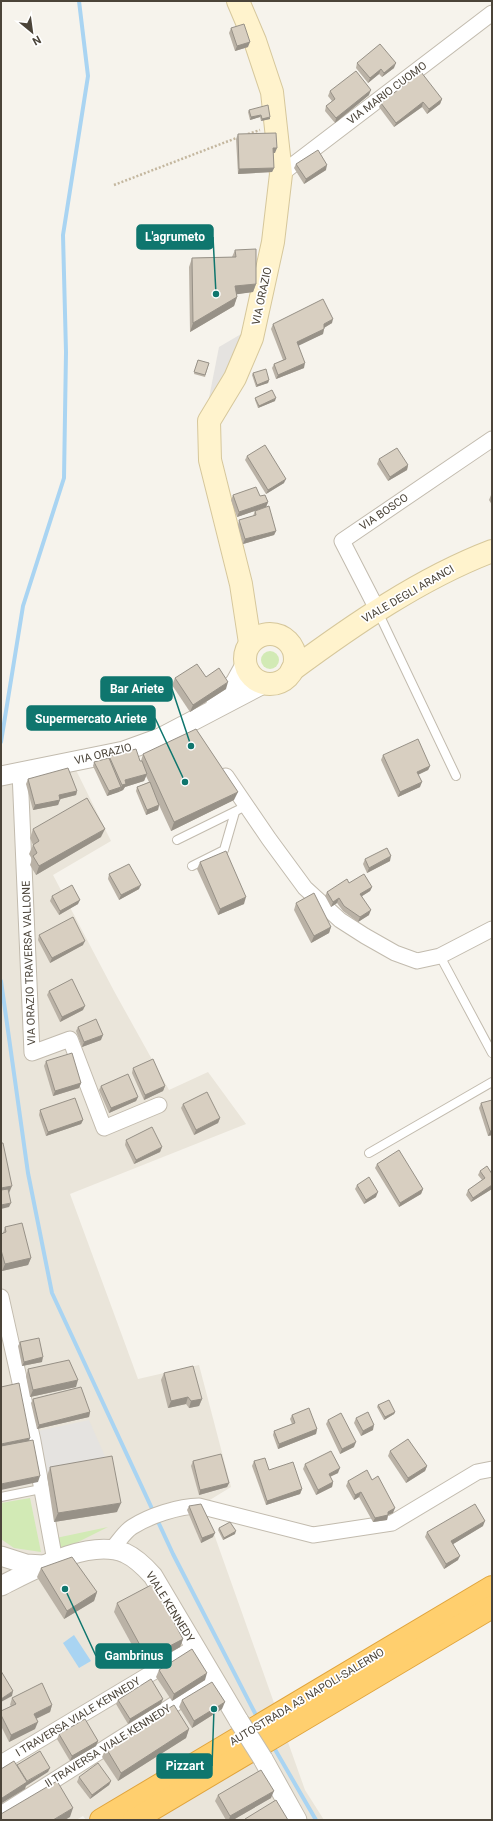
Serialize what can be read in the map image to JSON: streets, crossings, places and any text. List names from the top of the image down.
{
  "streets": {
    "highway": ["AUTOSTRADA A3 NAPOLI-SALERNO"],
    "main road": ["VIA ORAZIO", "VIALE DEGLI ARANCI"],
    "street": [
      "VIA MARIO CUOMO",
      "VIA BOSCO",
      "VIA ORAZIO TRAVERSA VALLONE",
      "VIALE KENNEDY",
      "I TRAVERSA VIALE KENNEDY",
      "II TRAVERSA VIALE KENNEDY"
    ]
  },
  "crossings": [
    ["VIA MARIO CUOMO", "VIA ORAZIO"],
    ["VIA ORAZIO", "VIA ORAZIO TRAVERSA VALLONE"],
    ["VIA BOSCO", "VIALE DEGLI ARANCI"],
    ["VIALE KENNEDY", "I TRAVERSA VIALE KENNEDY"],
    ["VIALE KENNEDY", "II TRAVERSA VIALE KENNEDY"]
  ],
  "places": [
    "L'agrumeto",
    "Bar Ariete",
    "Supermercato Ariete",
    "Gambrinus",
    "Pizzart"
  ],
  "north": "bottom right"
}
